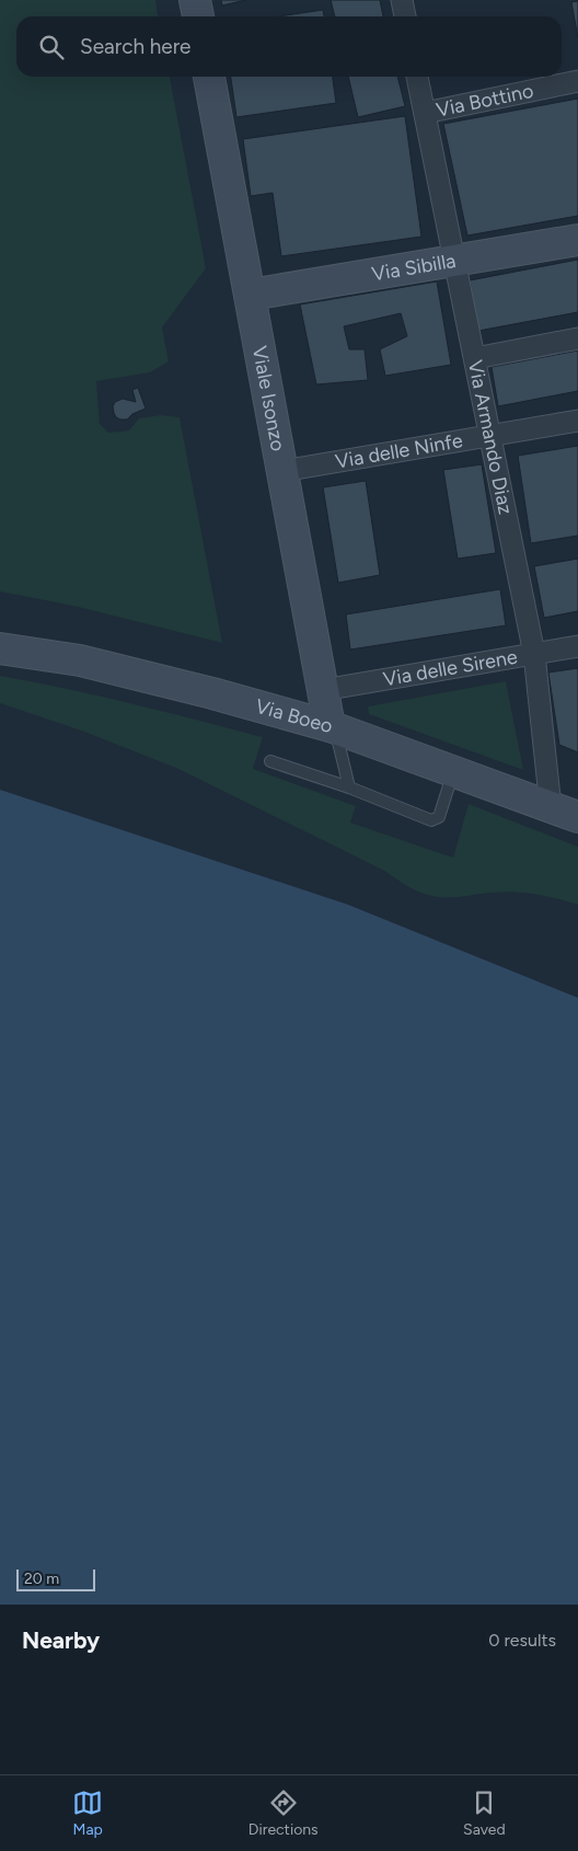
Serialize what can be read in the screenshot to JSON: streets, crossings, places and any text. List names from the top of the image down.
{
  "streets": {
    "street": [
      "Via Bottino",
      "Via Sibilla",
      "Viale Isonzo",
      "Via Armando Diaz",
      "Via delle Ninfe",
      "Via delle Sirene",
      "Via Boeo"
    ]
  },
  "crossings": [
    ["Via Bottino", "Via Armando Diaz"],
    ["Via Sibilla", "Viale Isonzo"],
    ["Via Sibilla", "Via Armando Diaz"],
    ["Viale Isonzo", "Via delle Ninfe"],
    ["Viale Isonzo", "Via delle Sirene"],
    ["Viale Isonzo", "Via Boeo"],
    ["Via Armando Diaz", "Via delle Ninfe"],
    ["Via Armando Diaz", "Via delle Sirene"],
    ["Via Armando Diaz", "Via Boeo"]
  ],
  "scale_bar": "20 m",
  "page": {
    "search": "Search here",
    "scale": "20 m",
    "heading": ["Nearby", "0 results"],
    "nav": ["Map", "Directions", "Saved"]
  }
}
